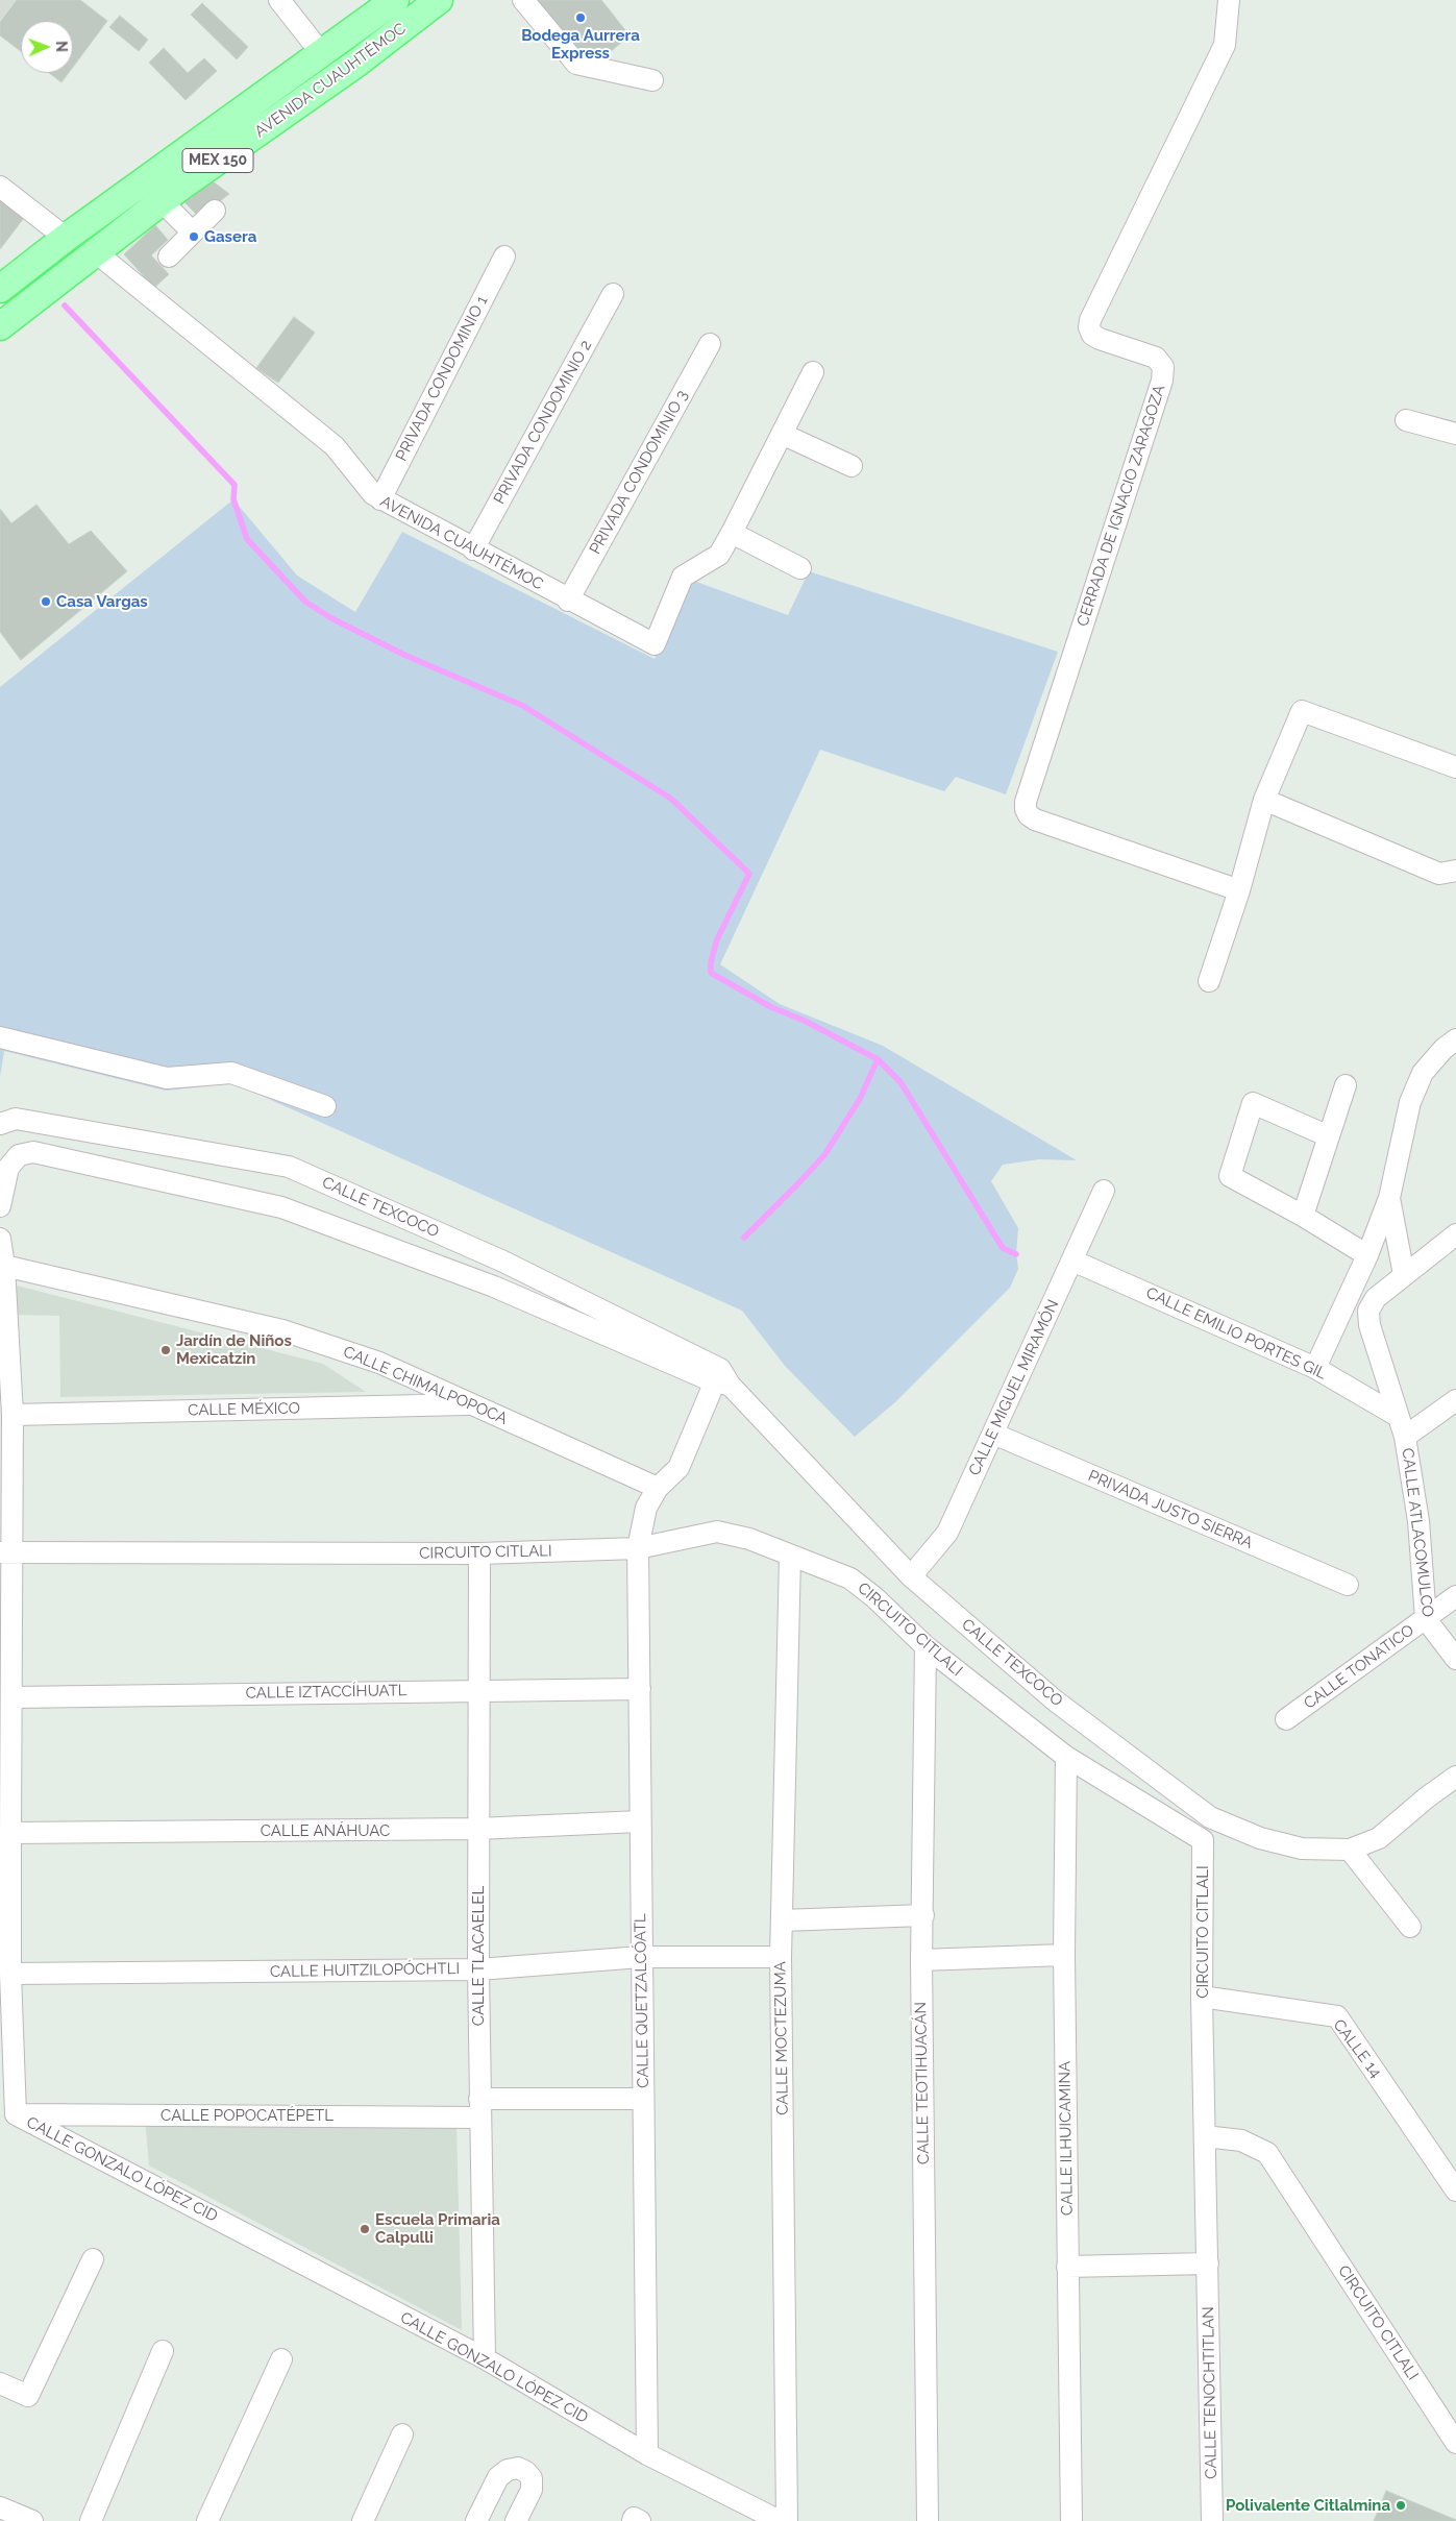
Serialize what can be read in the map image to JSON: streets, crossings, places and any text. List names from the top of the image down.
{
  "streets": {
    "main road": ["AVENIDA CUAUHTÉMOC", "MEX 150"],
    "street": [
      "PRIVADA CONDOMINIO 1",
      "PRIVADA CONDOMINIO 2",
      "PRIVADA CONDOMINIO 3",
      "CERRADA DE IGNACIO ZARAGOZA",
      "CALLE TEXCOCO",
      "CALLE EMILIO PORTES GIL",
      "CALLE CHIMALPOPOCA",
      "CALLE MIGUEL MIRAMÓN",
      "CALLE MÉXICO",
      "PRIVADA JUSTO SIERRA",
      "CALLE ATLACOMULCO",
      "CIRCUITO CITLALI",
      "CALLE TONATICO",
      "CALLE IZTACCÍHUATL",
      "CALLE ANÁHUAC",
      "CALLE TLACAELEL",
      "CALLE HUITZILOPÓCHTLI",
      "CALLE QUETZALCÓATL",
      "CALLE MOCTEZUMA",
      "CALLE 14",
      "CALLE TEOTIHUACÁN",
      "CALLE POPOCATÉPETL",
      "CALLE ILHUICAMINA",
      "CALLE GONZALO LÓPEZ CID",
      "CALLE TENOCHTITLAN"
    ]
  },
  "crossings": [
    ["AVENIDA CUAUHTÉMOC", "PRIVADA CONDOMINIO 1"],
    ["AVENIDA CUAUHTÉMOC", "PRIVADA CONDOMINIO 2"],
    ["AVENIDA CUAUHTÉMOC", "PRIVADA CONDOMINIO 3"],
    ["CALLE TEXCOCO", "CALLE MIGUEL MIRAMÓN"],
    ["CALLE EMILIO PORTES GIL", "CALLE MIGUEL MIRAMÓN"],
    ["CALLE EMILIO PORTES GIL", "CALLE ATLACOMULCO"],
    ["CALLE CHIMALPOPOCA", "CALLE MÉXICO"],
    ["CALLE CHIMALPOPOCA", "CALLE QUETZALCÓATL"],
    ["CALLE CHIMALPOPOCA", "CALLE GONZALO LÓPEZ CID"],
    ["CALLE MIGUEL MIRAMÓN", "PRIVADA JUSTO SIERRA"],
    ["CALLE MÉXICO", "CALLE GONZALO LÓPEZ CID"],
    ["CALLE ATLACOMULCO", "CALLE TONATICO"],
    ["CIRCUITO CITLALI", "CALLE TLACAELEL"],
    ["CIRCUITO CITLALI", "CALLE QUETZALCÓATL"],
    ["CIRCUITO CITLALI", "CALLE MOCTEZUMA"],
    ["CIRCUITO CITLALI", "CALLE 14"],
    ["CIRCUITO CITLALI", "CALLE TEOTIHUACÁN"],
    ["CIRCUITO CITLALI", "CALLE ILHUICAMINA"],
    ["CIRCUITO CITLALI", "CALLE GONZALO LÓPEZ CID"],
    ["CIRCUITO CITLALI", "CALLE TENOCHTITLAN"],
    ["CALLE IZTACCÍHUATL", "CALLE TLACAELEL"],
    ["CALLE IZTACCÍHUATL", "CALLE QUETZALCÓATL"],
    ["CALLE IZTACCÍHUATL", "CALLE GONZALO LÓPEZ CID"],
    ["CALLE ANÁHUAC", "CALLE TLACAELEL"],
    ["CALLE ANÁHUAC", "CALLE QUETZALCÓATL"],
    ["CALLE ANÁHUAC", "CALLE GONZALO LÓPEZ CID"],
    ["CALLE TLACAELEL", "CALLE HUITZILOPÓCHTLI"],
    ["CALLE TLACAELEL", "CALLE POPOCATÉPETL"],
    ["CALLE TLACAELEL", "CALLE GONZALO LÓPEZ CID"],
    ["CALLE HUITZILOPÓCHTLI", "CALLE QUETZALCÓATL"],
    ["CALLE HUITZILOPÓCHTLI", "CALLE MOCTEZUMA"],
    ["CALLE HUITZILOPÓCHTLI", "CALLE GONZALO LÓPEZ CID"],
    ["CALLE QUETZALCÓATL", "CALLE POPOCATÉPETL"],
    ["CALLE QUETZALCÓATL", "CALLE GONZALO LÓPEZ CID"],
    ["CALLE POPOCATÉPETL", "CALLE GONZALO LÓPEZ CID"]
  ],
  "places": [
    "Bodega Aurrera Express",
    "Gasera",
    "Casa Vargas",
    "Jardín de Niños Mexicatzin",
    "Escuela Primaria Calpulli",
    "Polivalente Citlalmina"
  ],
  "north": "right"
}
